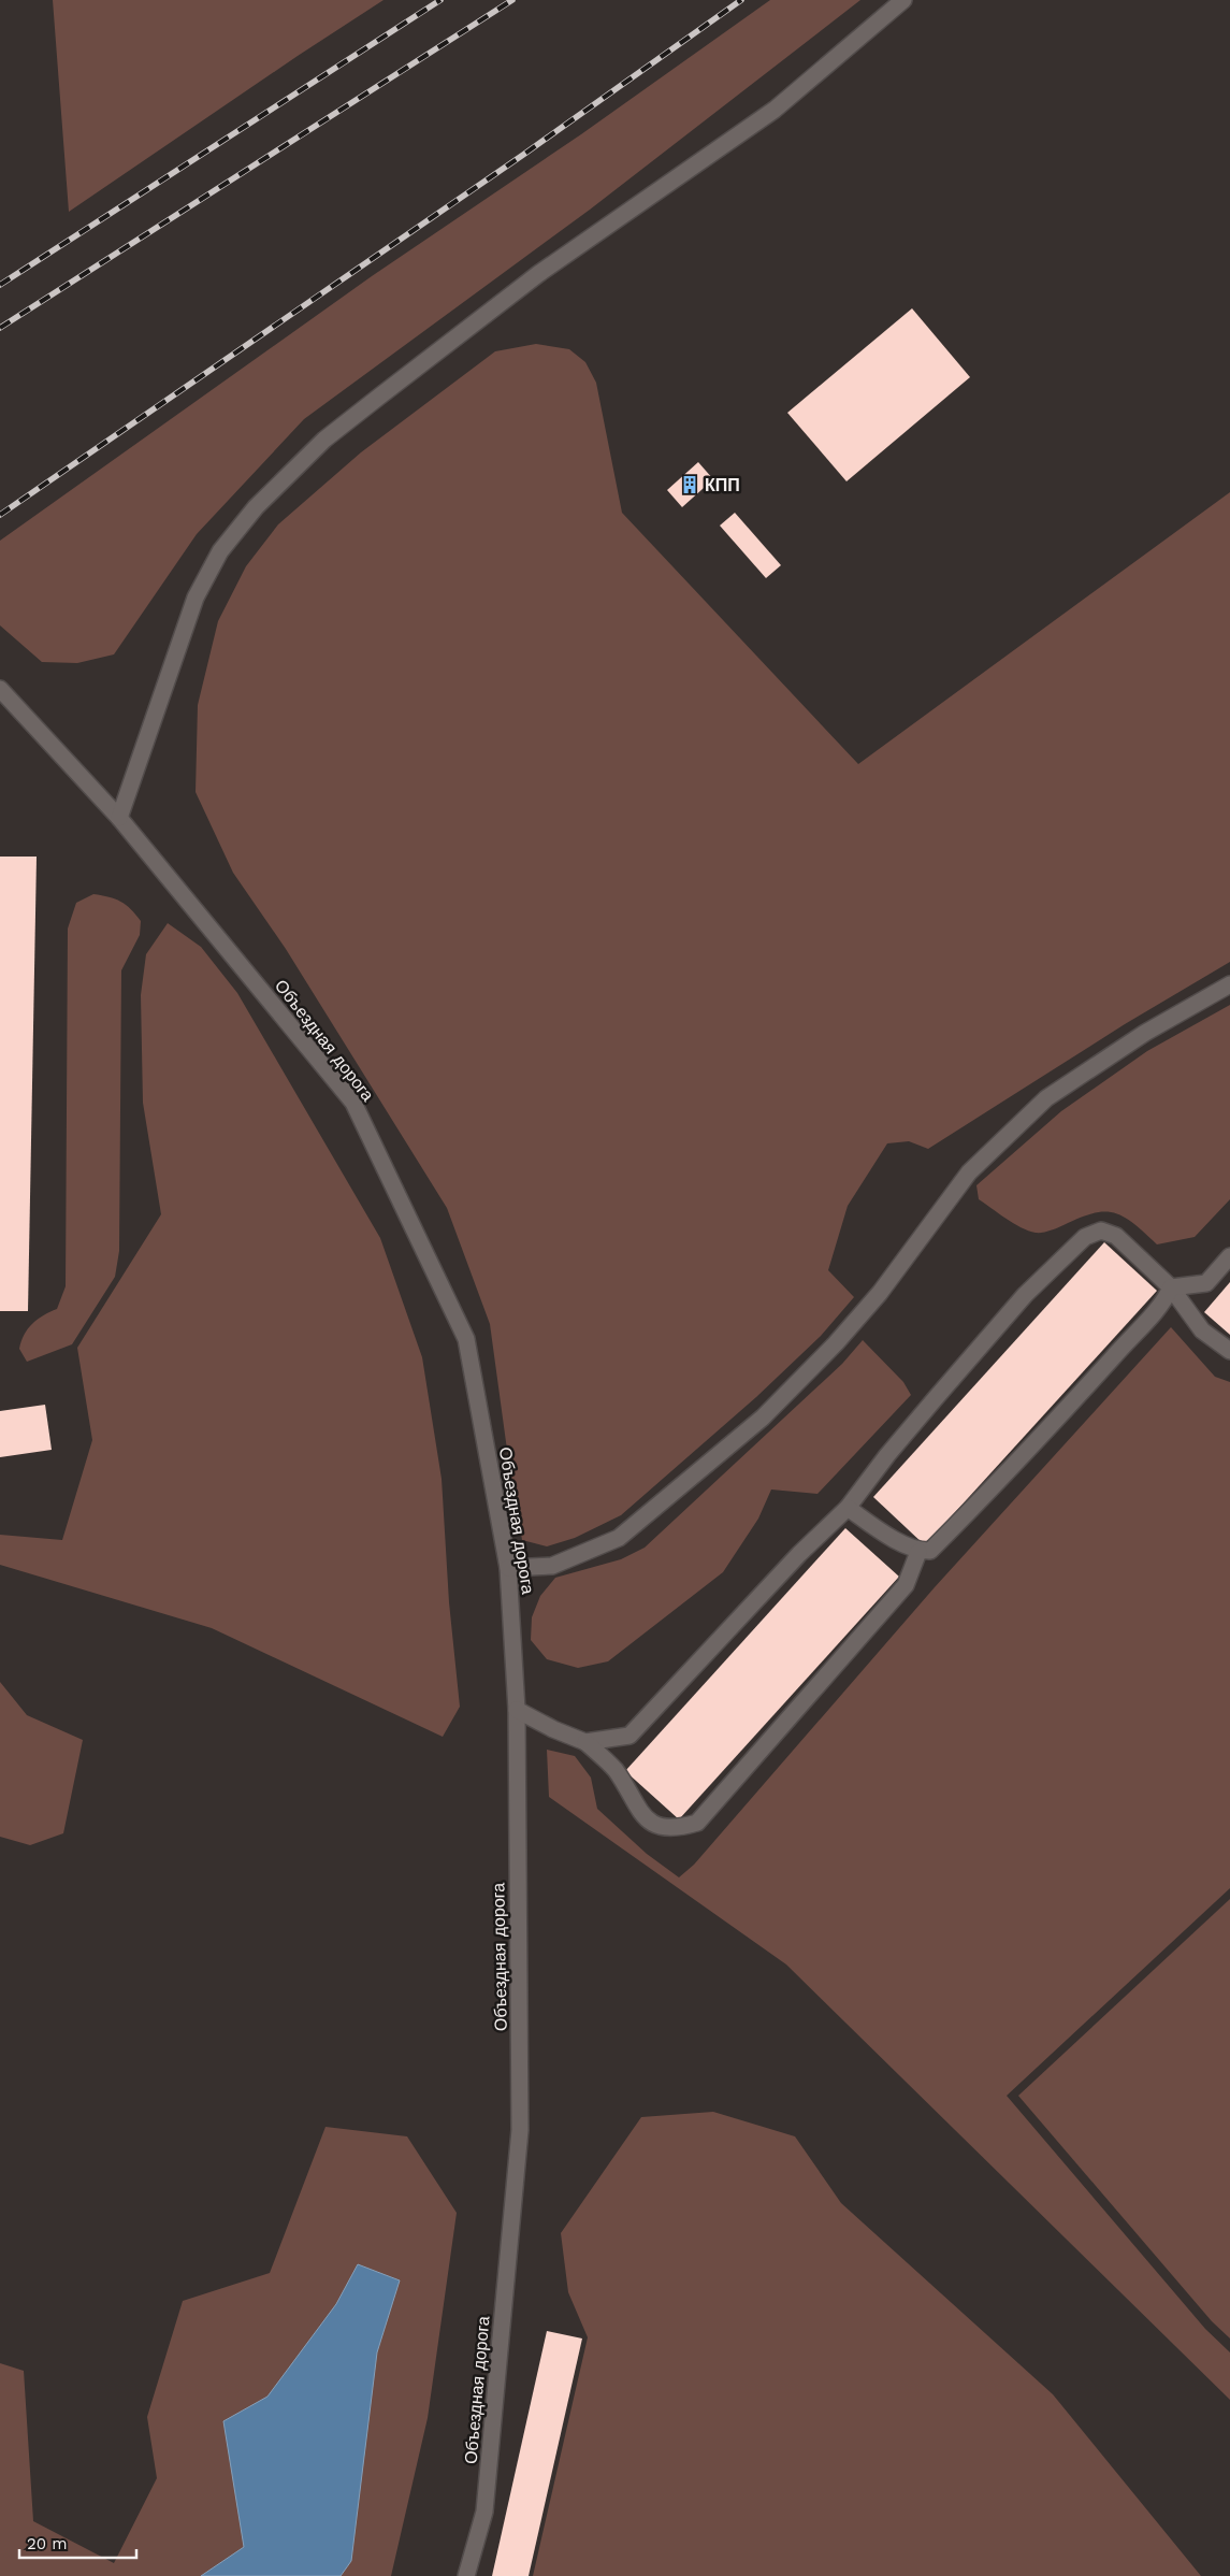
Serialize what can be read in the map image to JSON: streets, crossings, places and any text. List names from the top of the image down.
{
  "streets": {
    "street": ["Объездная дорога"]
  },
  "places": {
    "building": ["КПП"]
  },
  "scale_bar": "20 m"
}
